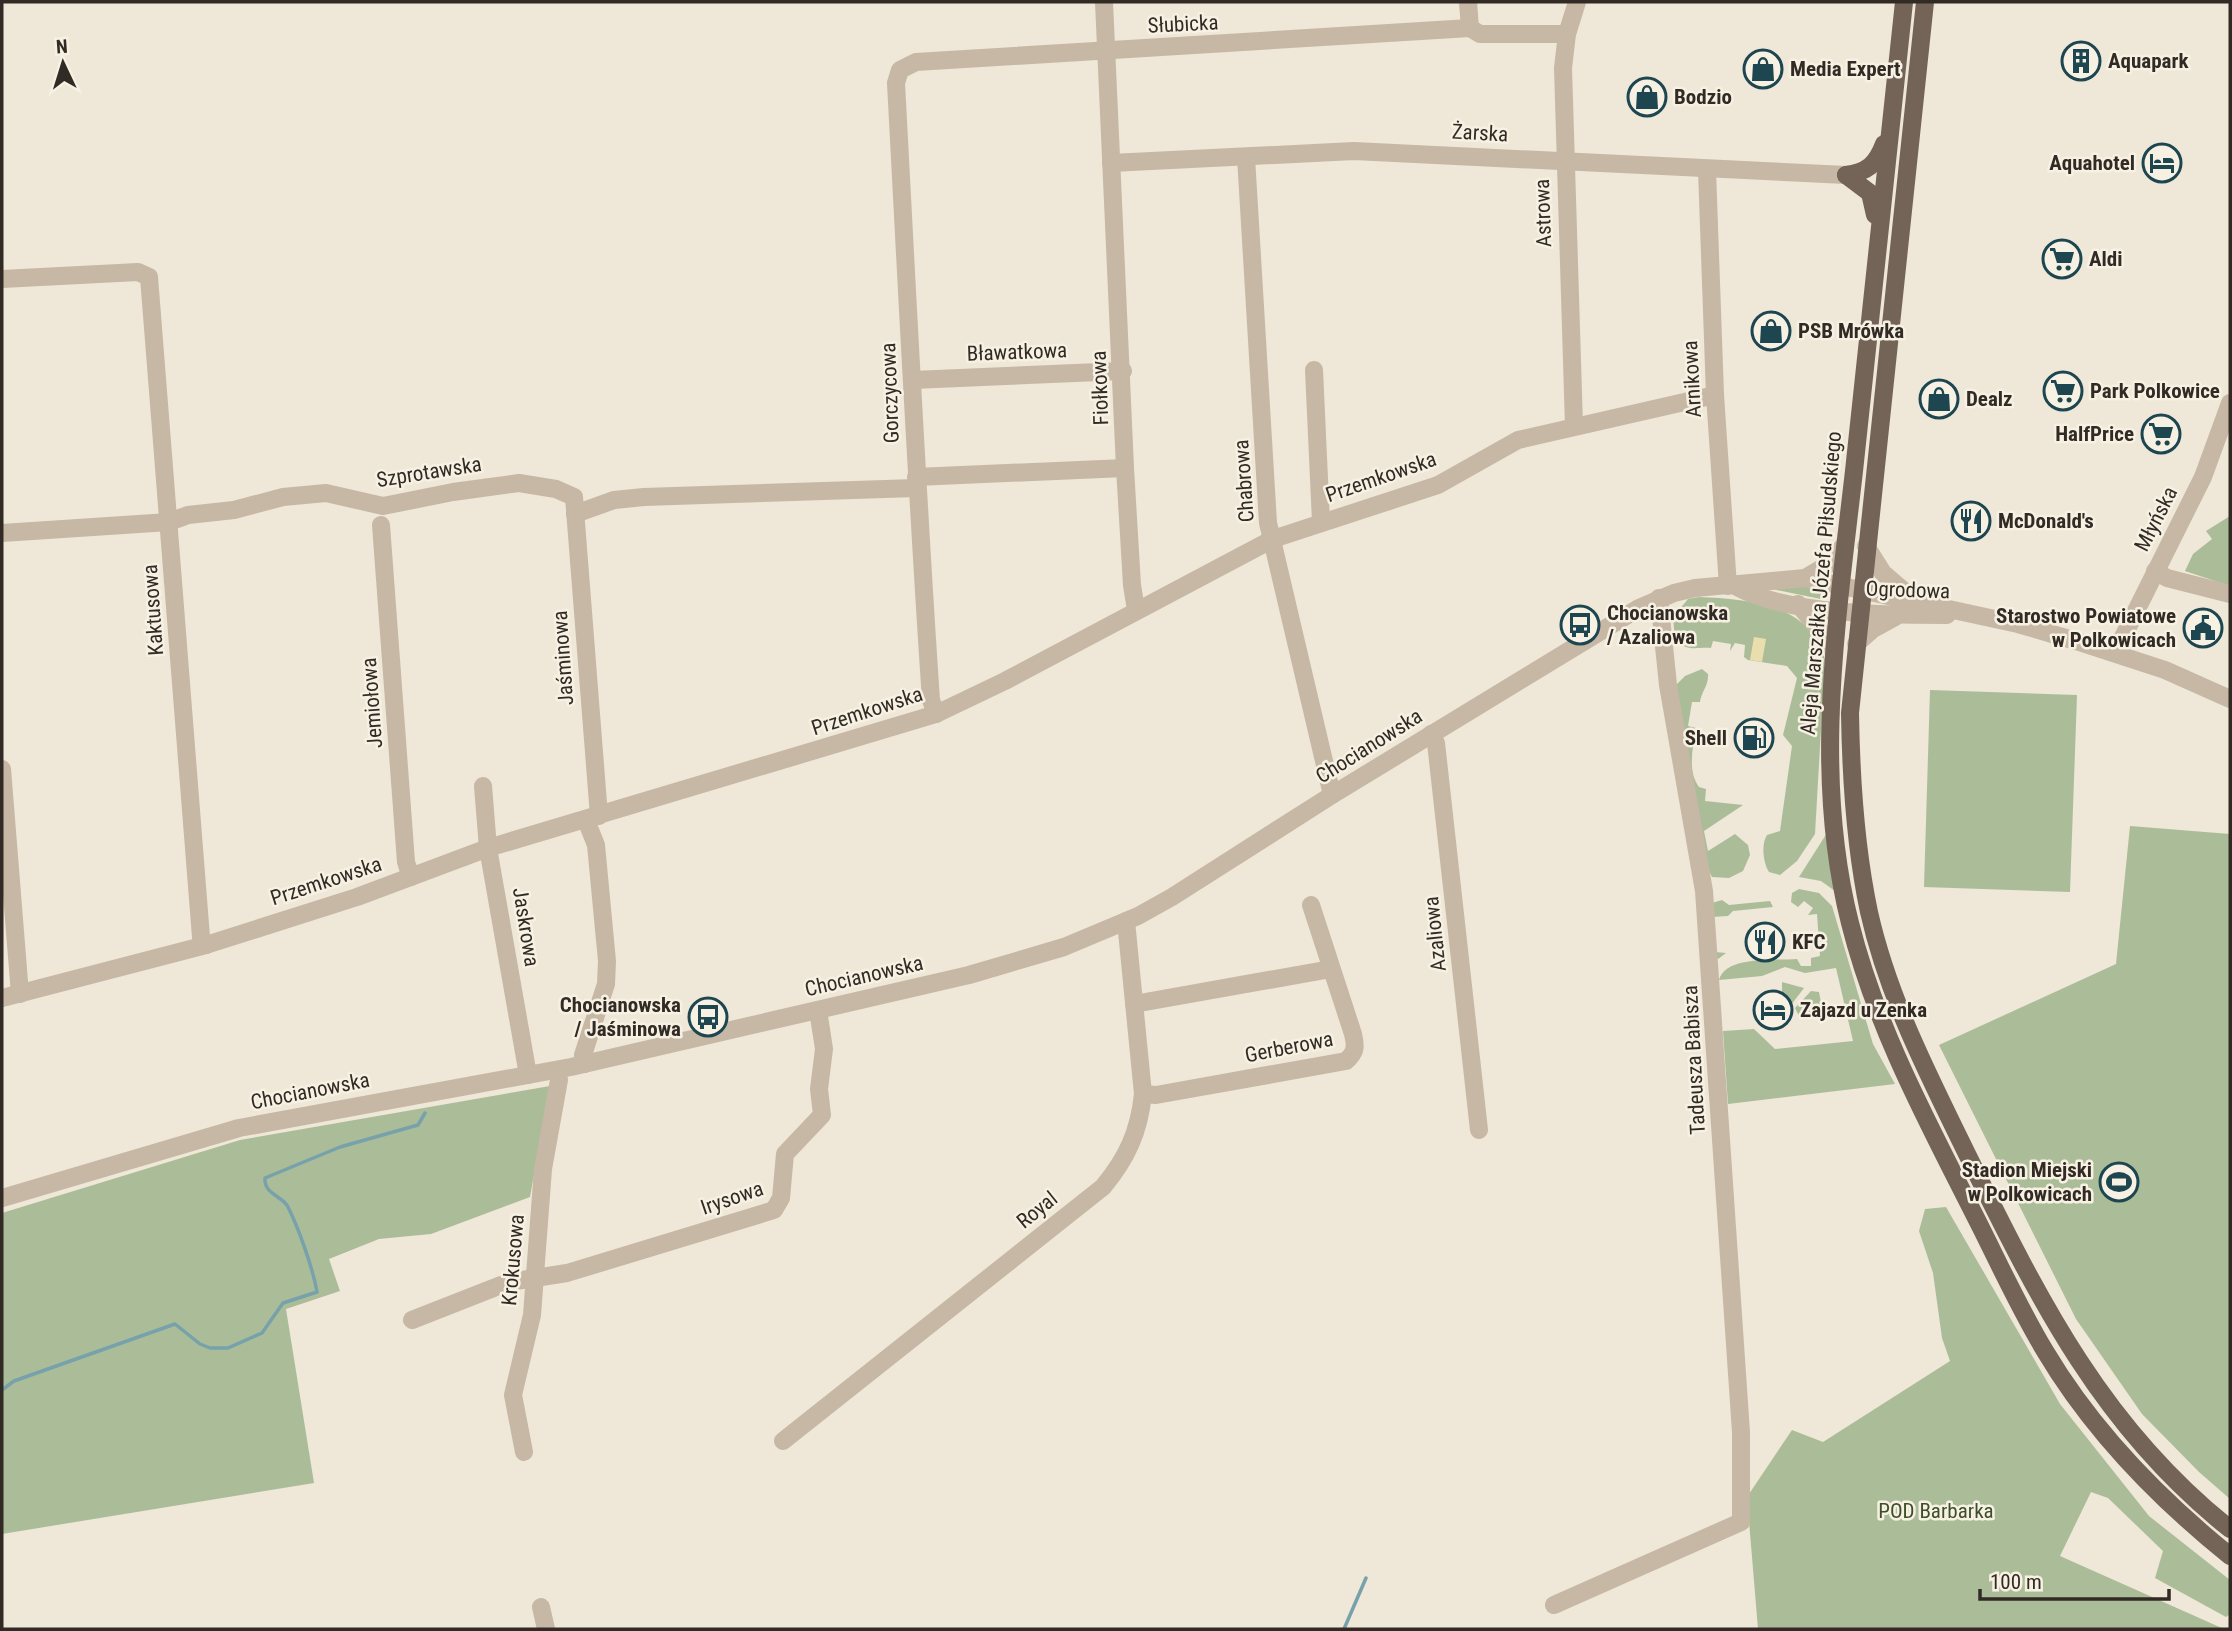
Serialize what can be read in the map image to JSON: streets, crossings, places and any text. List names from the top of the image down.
{
  "streets": {
    "main road": ["Aleja Marszałka Józefa Piłsudskiego"],
    "street": [
      "Słubicka",
      "Żarska",
      "Astrowa",
      "Bławatkowa",
      "Arnikowa",
      "Fiołkowa",
      "Gorczycowa",
      "Szprotawska",
      "Przemkowska",
      "Chabrowa",
      "Młyńska",
      "Ogrodowa",
      "Kaktusowa",
      "Jaśminowa",
      "Jemiołowa",
      "Chocianowska",
      "Jaskrowa",
      "Azaliowa",
      "Gerberowa",
      "Tadeusza Babisza",
      "Irysowa",
      "Royal",
      "Krokusowa"
    ]
  },
  "crossings": [
    ["Słubicka", "Astrowa"],
    ["Słubicka", "Fiołkowa"],
    ["Słubicka", "Gorczycowa"],
    ["Żarska", "Astrowa"],
    ["Żarska", "Arnikowa"],
    ["Żarska", "Fiołkowa"],
    ["Żarska", "Chabrowa"],
    ["Astrowa", "Przemkowska"],
    ["Bławatkowa", "Fiołkowa"],
    ["Bławatkowa", "Gorczycowa"],
    ["Arnikowa", "Przemkowska"],
    ["Arnikowa", "Ogrodowa"],
    ["Arnikowa", "Chocianowska"],
    ["Fiołkowa", "Przemkowska"],
    ["Gorczycowa", "Przemkowska"],
    ["Szprotawska", "Kaktusowa"],
    ["Szprotawska", "Jaśminowa"],
    ["Przemkowska", "Chabrowa"],
    ["Przemkowska", "Kaktusowa"],
    ["Przemkowska", "Jaśminowa"],
    ["Przemkowska", "Jemiołowa"],
    ["Przemkowska", "Jaskrowa"],
    ["Chabrowa", "Chocianowska"],
    ["Młyńska", "Ogrodowa"],
    ["Aleja Marszałka Józefa Piłsudskiego", "Ogrodowa"],
    ["Ogrodowa", "Chocianowska"],
    ["Jaśminowa", "Chocianowska"],
    ["Chocianowska", "Jaskrowa"],
    ["Chocianowska", "Azaliowa"],
    ["Chocianowska", "Tadeusza Babisza"],
    ["Chocianowska", "Irysowa"],
    ["Chocianowska", "Royal"],
    ["Chocianowska", "Krokusowa"],
    ["Gerberowa", "Royal"],
    ["Irysowa", "Krokusowa"]
  ],
  "parks": ["POD Barbarka"],
  "places": {
    "building": ["Aquapark"],
    "shop": [
      "Media Expert",
      "Bodzio",
      "PSB Mrówka",
      "Dealz"
    ],
    "hotel": ["Aquahotel", "Zajazd u Zenka"],
    "supermarket": ["Aldi", "Park Polkowice", "HalfPrice"],
    "restaurant": ["McDonald's", "KFC"],
    "bus stop": ["Chocianowska / Azaliowa", "Chocianowska / Jaśminowa"],
    "public building": ["Starostwo Powiatowe w Polkowicach"],
    "fuel station": ["Shell"],
    "sports": ["Stadion Miejski w Polkowicach"]
  },
  "scale_bar": "100 m",
  "north": "top"
}
